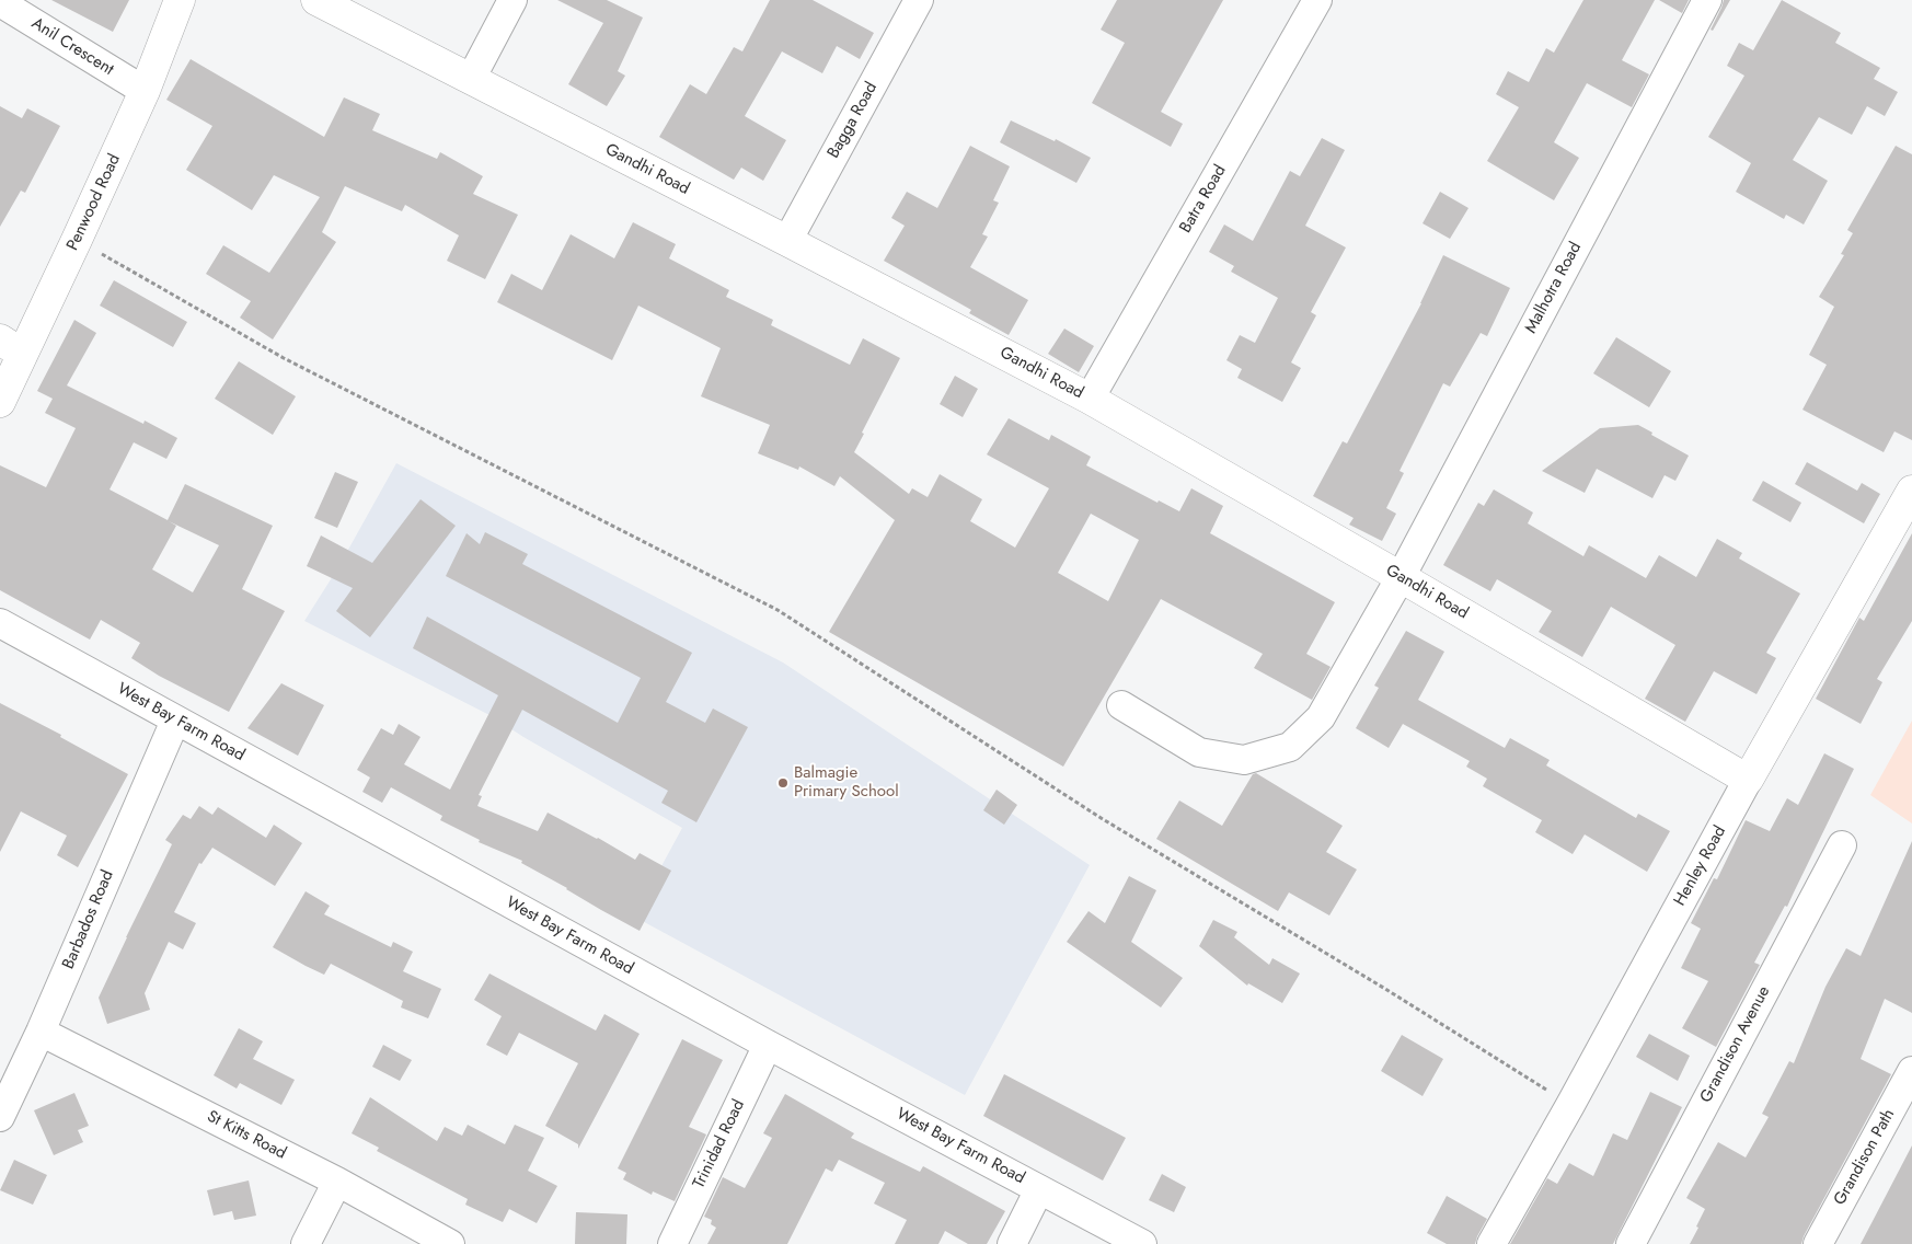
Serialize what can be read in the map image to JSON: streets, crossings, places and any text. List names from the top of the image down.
{
  "streets": {
    "street": [
      "Anil Crescent",
      "Bagga Road",
      "Gandhi Road",
      "Batra Road",
      "Penwood Road",
      "Malhotra Road",
      "West Bay Farm Road",
      "Henley Road",
      "Barbados Road",
      "Grandison Avenue",
      "St Kitts Road",
      "Trinidad Road",
      "Grandison Path"
    ]
  },
  "crossings": [
    ["Anil Crescent", "Penwood Road"],
    ["Bagga Road", "Gandhi Road"],
    ["Gandhi Road", "Batra Road"],
    ["Gandhi Road", "Malhotra Road"],
    ["Gandhi Road", "Henley Road"],
    ["West Bay Farm Road", "Barbados Road"],
    ["West Bay Farm Road", "Trinidad Road"],
    ["Barbados Road", "St Kitts Road"]
  ],
  "places": ["Balmagie Primary School"]
}
